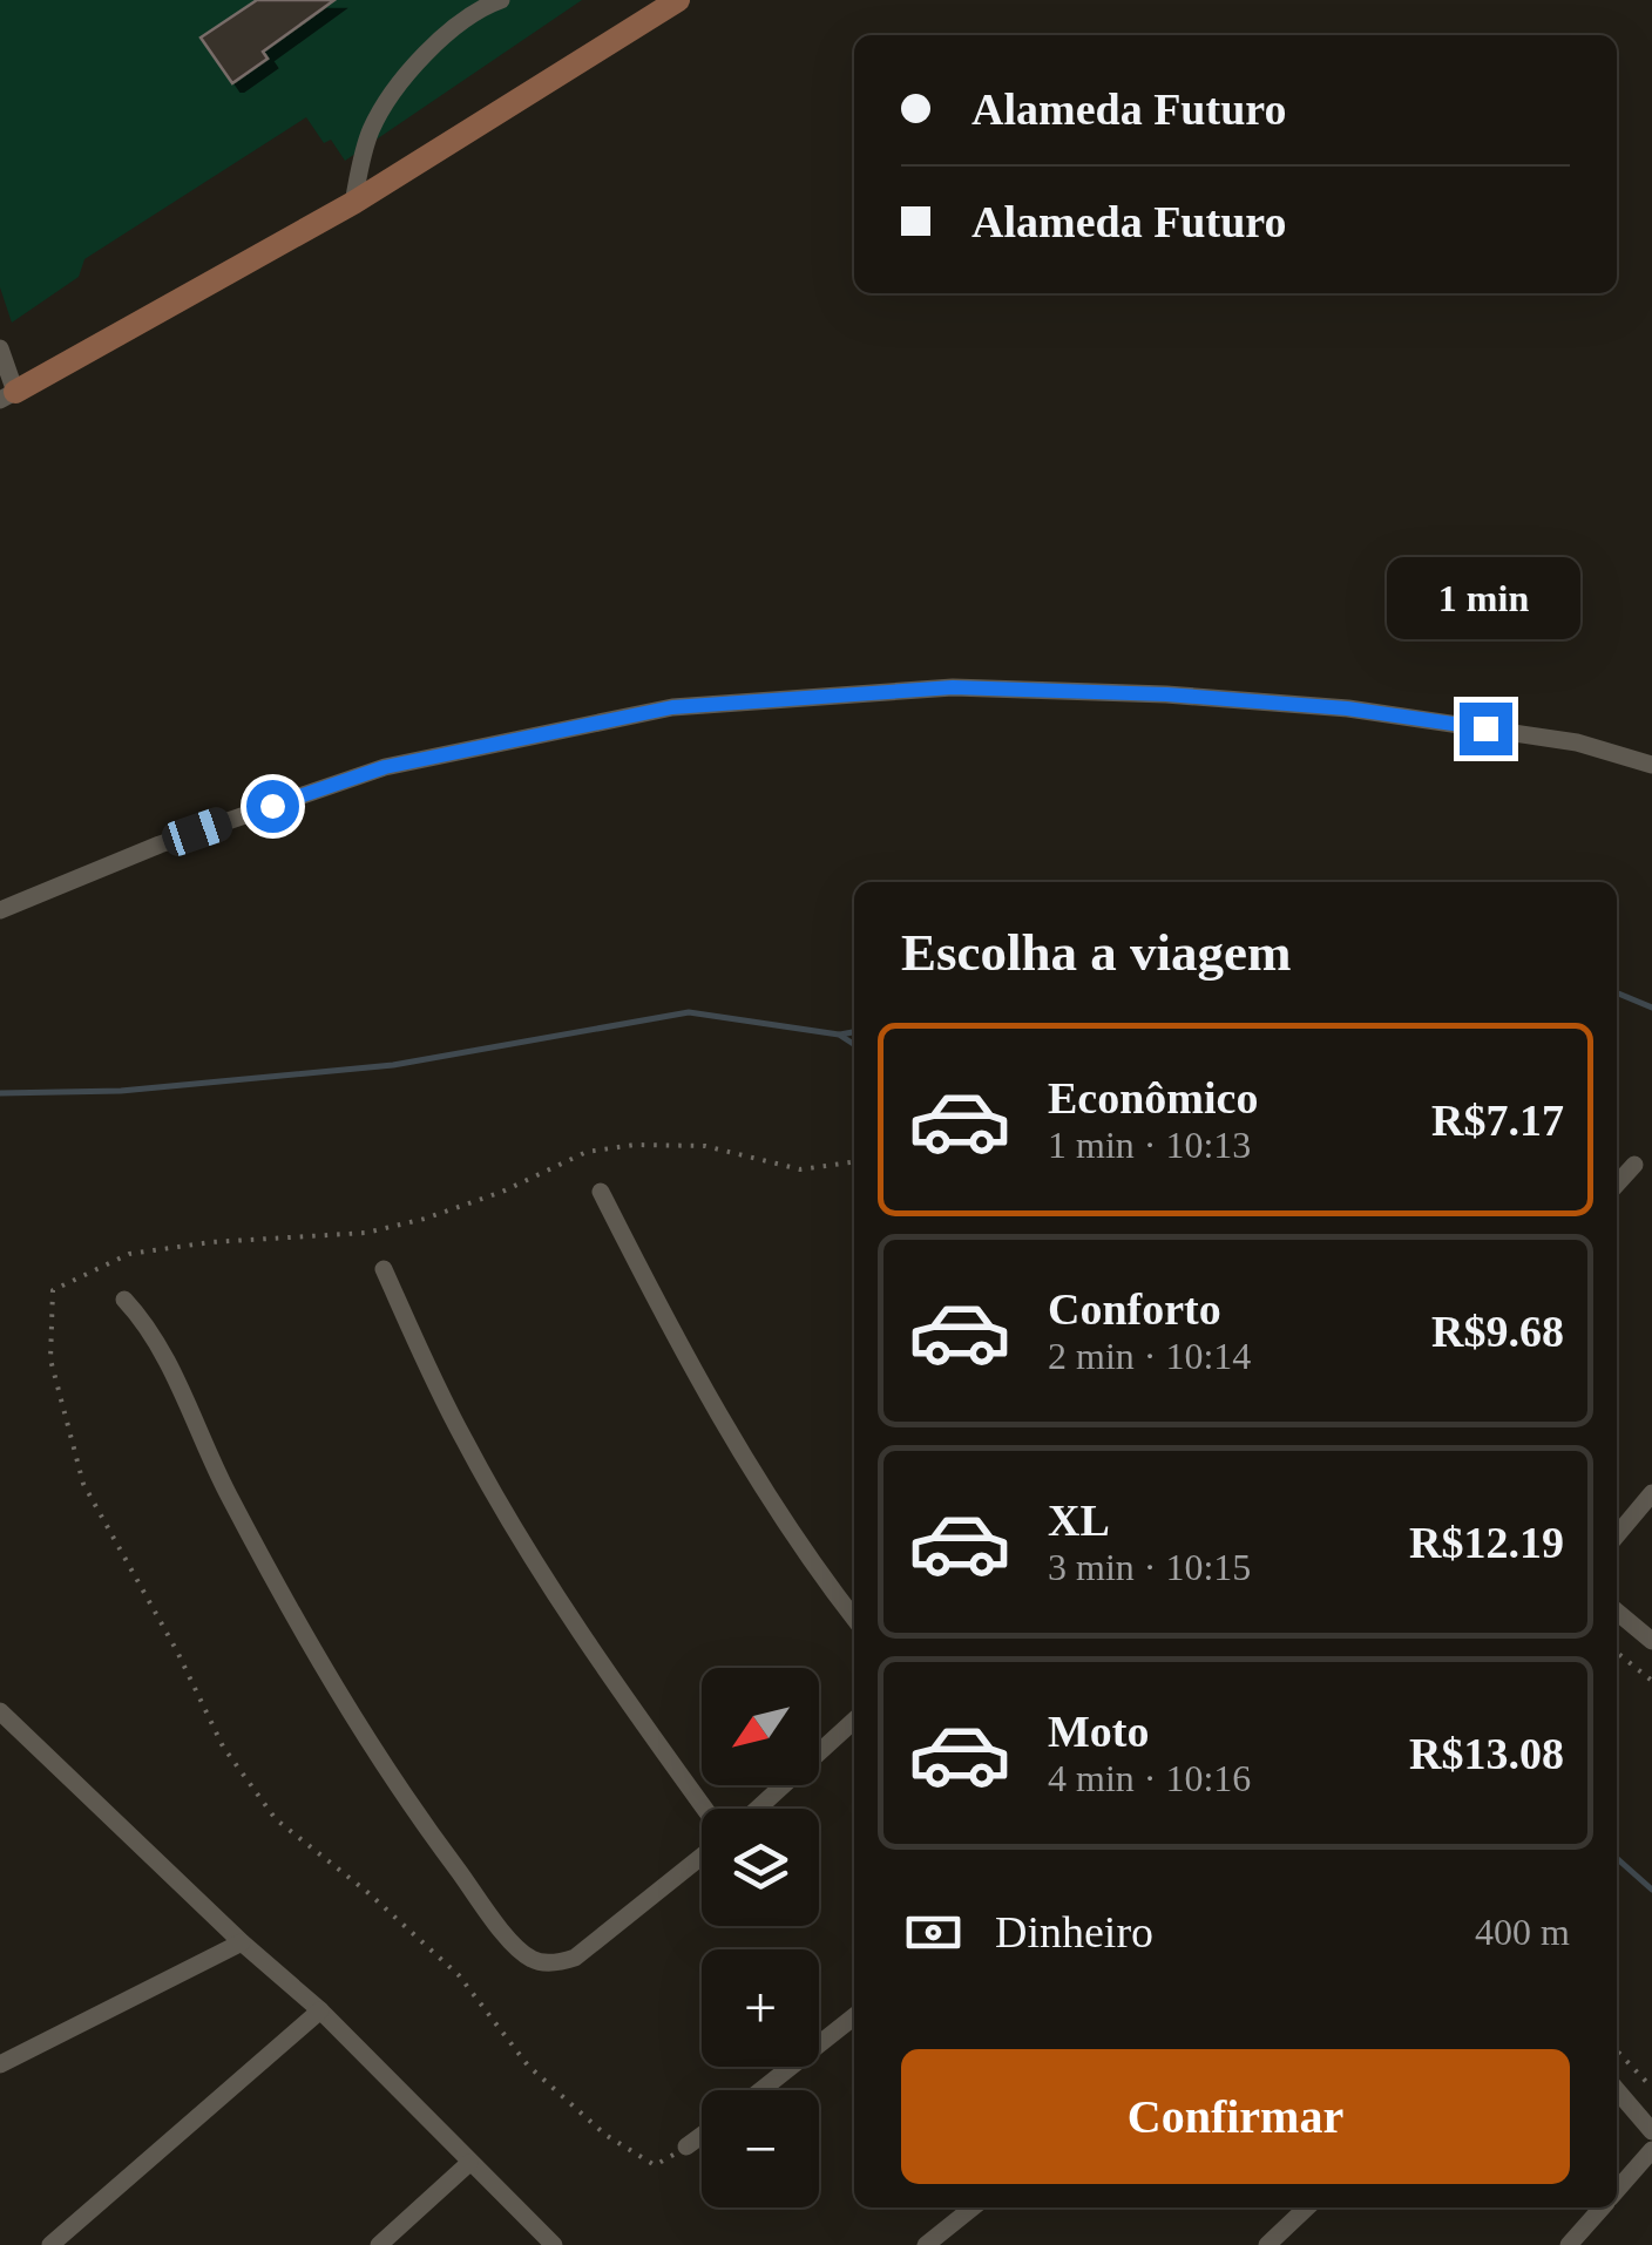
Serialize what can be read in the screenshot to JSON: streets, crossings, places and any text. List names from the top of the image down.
{
  "north": "bottom left",
  "page": {
    "banner": ["Alameda Futuro", "Alameda Futuro"],
    "bubble": "1 min",
    "heading": "Escolha a viagem",
    "list": [
      {
        "name": "Econômico",
        "note": "1 min · 10:13",
        "value": "R$7.17"
      },
      {
        "name": "Conforto",
        "note": "2 min · 10:14",
        "value": "R$9.68"
      },
      {
        "name": "XL",
        "note": "3 min · 10:15",
        "value": "R$12.19"
      },
      {
        "name": "Moto",
        "note": "4 min · 10:16",
        "value": "R$13.08"
      }
    ],
    "map_buttons": ["+", "−"],
    "pay": ["Dinheiro", "400 m"],
    "buttons": "Confirmar"
  }
}
